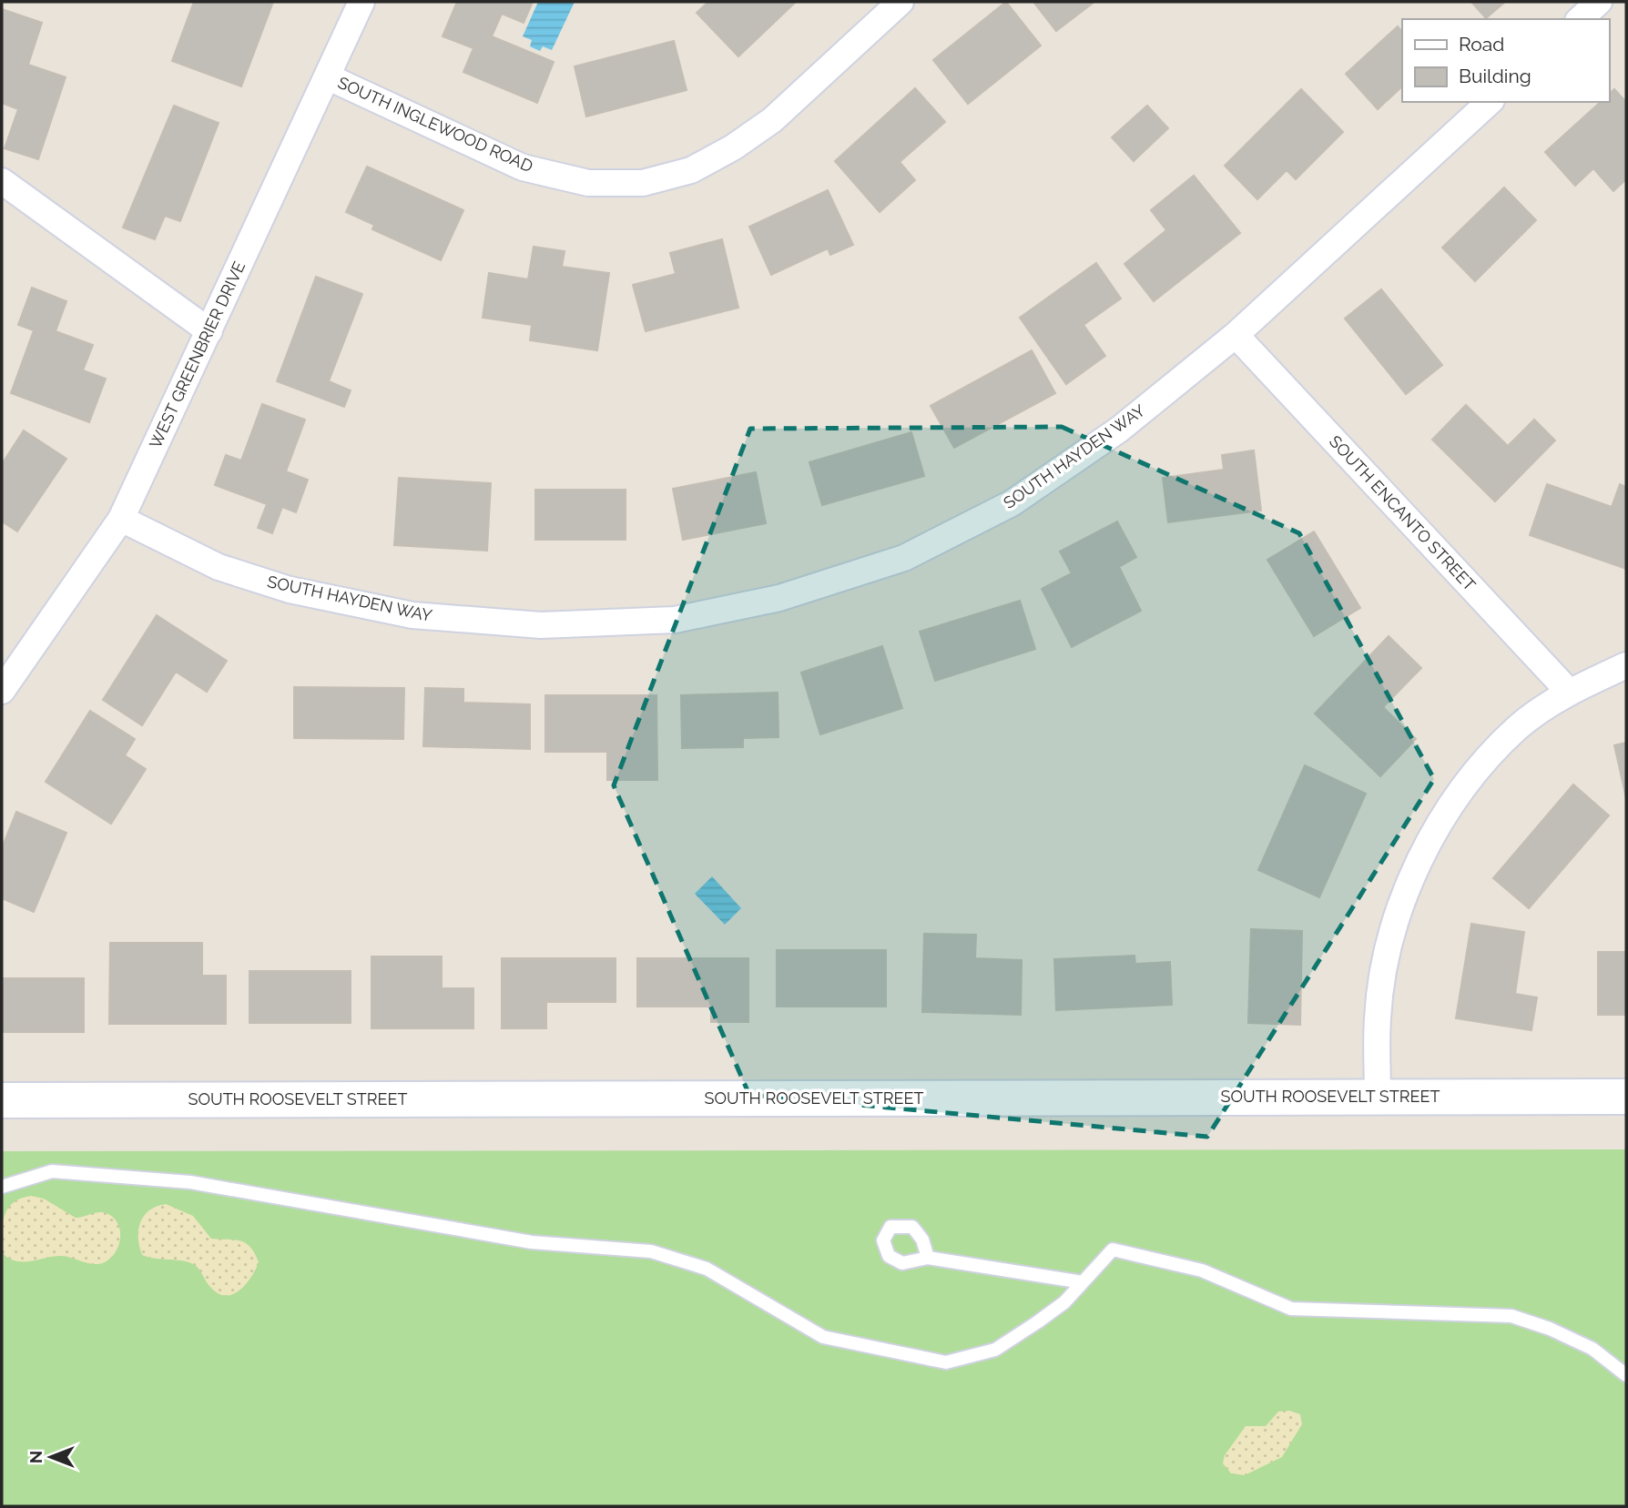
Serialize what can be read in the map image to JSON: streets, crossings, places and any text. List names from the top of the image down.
{
  "streets": {
    "street": [
      "SOUTH INGLEWOOD ROAD",
      "WEST GREENBRIER DRIVE",
      "SOUTH HAYDEN WAY",
      "SOUTH ENCANTO STREET",
      "SOUTH ROOSEVELT STREET"
    ]
  },
  "crossings": [
    ["SOUTH INGLEWOOD ROAD", "WEST GREENBRIER DRIVE"],
    ["WEST GREENBRIER DRIVE", "SOUTH HAYDEN WAY"],
    ["SOUTH HAYDEN WAY", "SOUTH ENCANTO STREET"]
  ],
  "legend": ["Road", "Building"],
  "north": "left"
}
